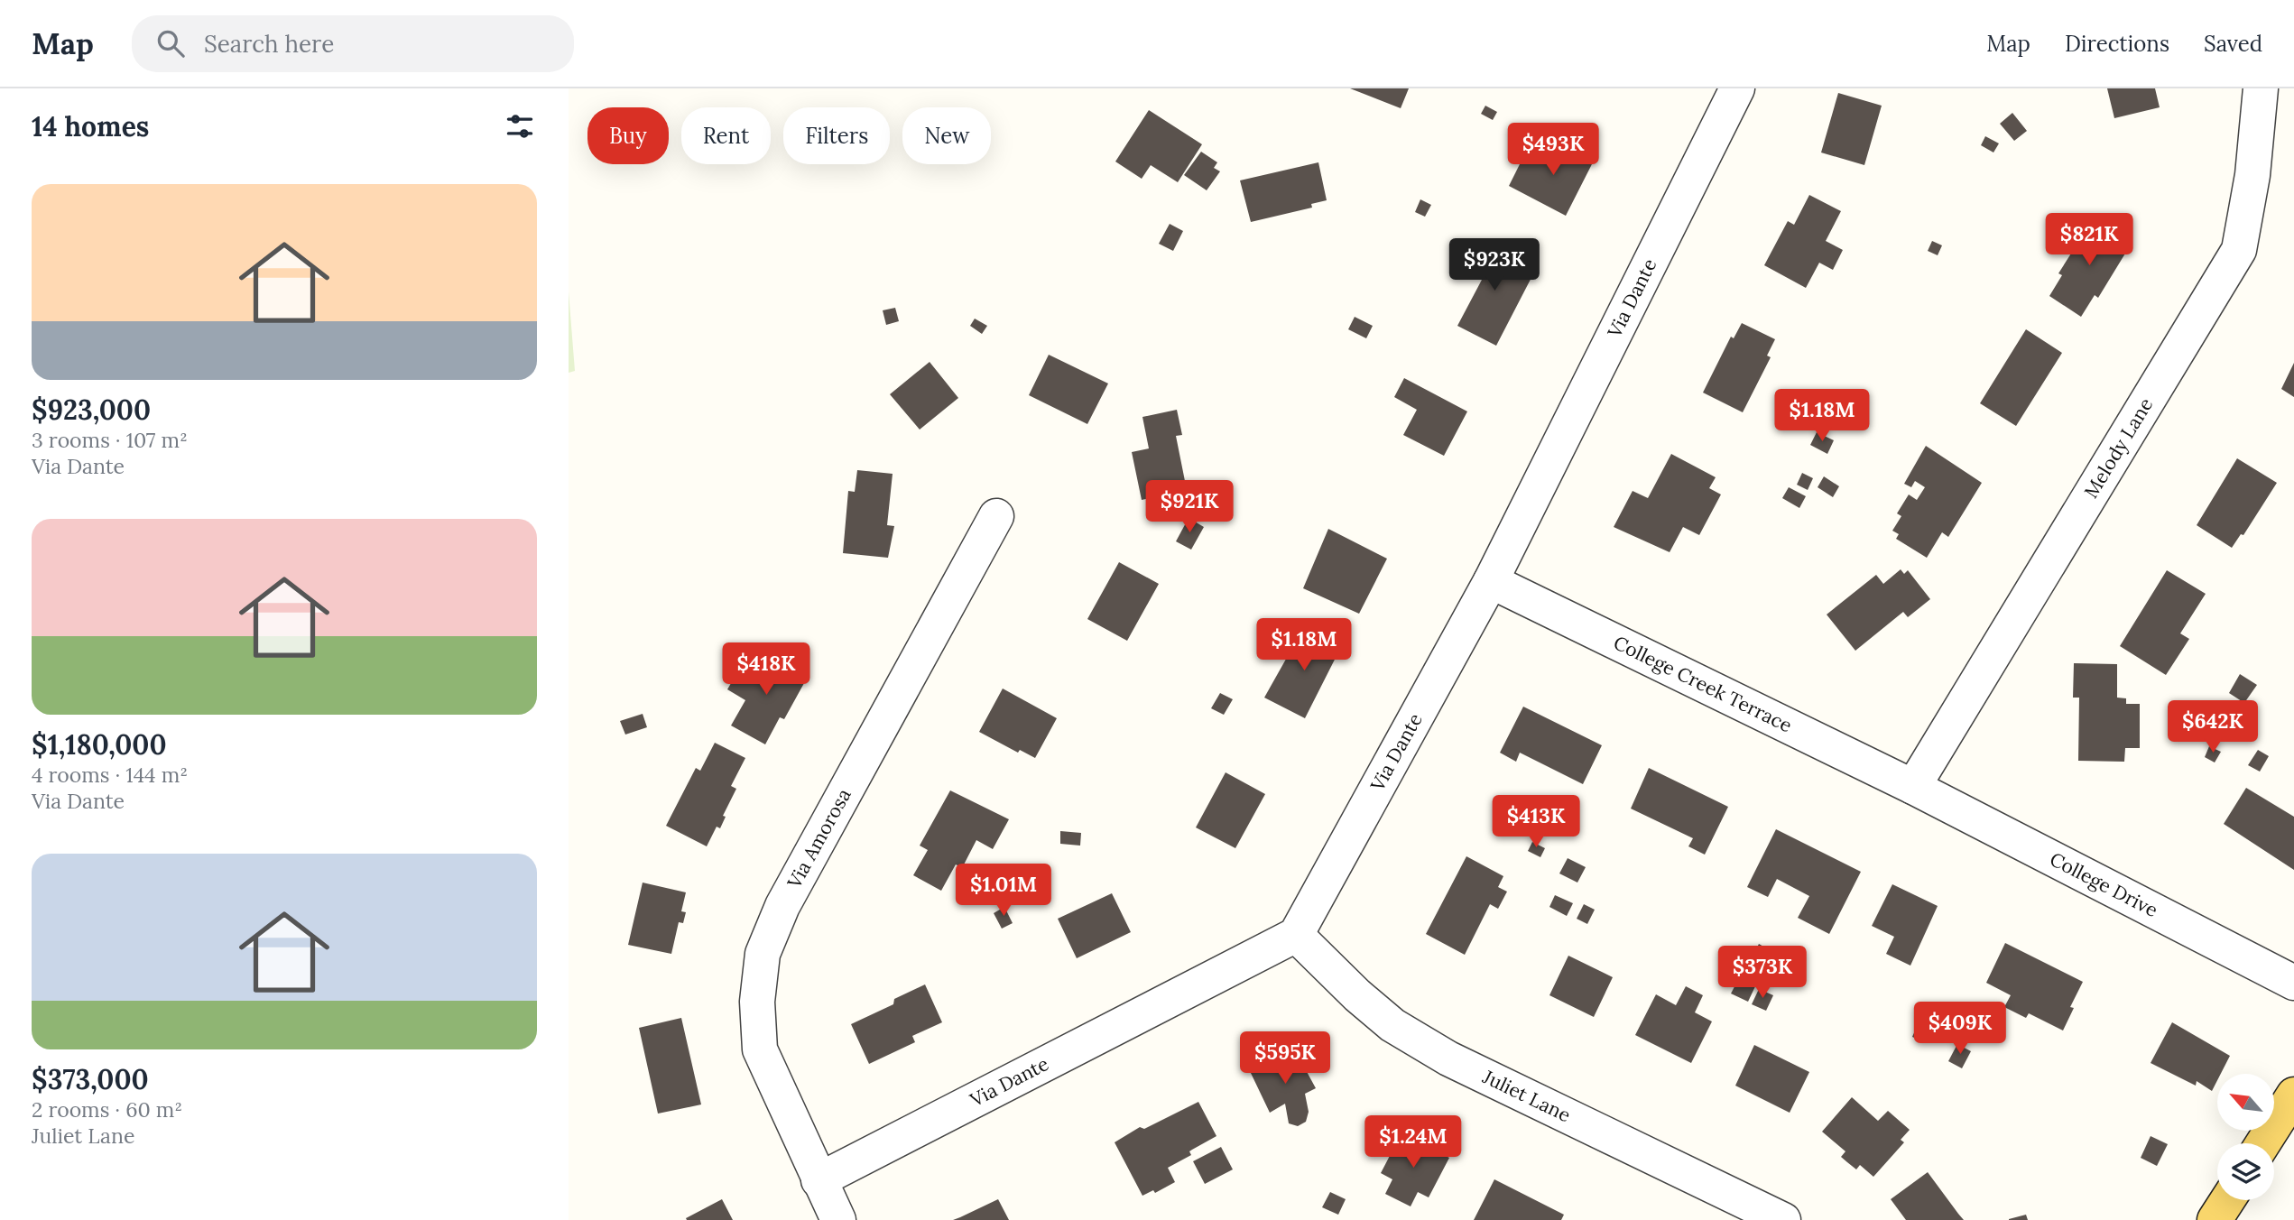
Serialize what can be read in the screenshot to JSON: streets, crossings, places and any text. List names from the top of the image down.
{
  "streets": {
    "street": [
      "Via Dante",
      "Melody Lane",
      "College Creek Terrace",
      "Via Amorosa",
      "College Drive",
      "Juliet Lane"
    ]
  },
  "crossings": [
    ["Via Dante", "College Creek Terrace"],
    ["Via Dante", "Via Amorosa"],
    ["Via Dante", "Juliet Lane"],
    ["Melody Lane", "College Creek Terrace"],
    ["Melody Lane", "College Drive"],
    ["College Creek Terrace", "College Drive"]
  ],
  "north": "top left",
  "page": {
    "header": "Map",
    "search": "Search here",
    "nav": ["Map", "Directions", "Saved"],
    "heading": "14 homes",
    "chip": [
      "Buy",
      "Rent",
      "Filters",
      "New"
    ],
    "price": [
      "$493K",
      "$821K",
      "$923K",
      "$1.18M",
      "$921K",
      "$1.18M",
      "$418K",
      "$642K",
      "$413K",
      "$1.01M",
      "$373K",
      "$409K",
      "$595K",
      "$1.24M"
    ],
    "list": [
      {
        "name": "$923,000",
        "note": "3 rooms · 107 m² · Via Dante"
      },
      {
        "name": "$1,180,000",
        "note": "4 rooms · 144 m² · Via Dante"
      },
      {
        "name": "$373,000",
        "note": "2 rooms · 60 m² · Juliet Lane"
      }
    ]
  }
}
